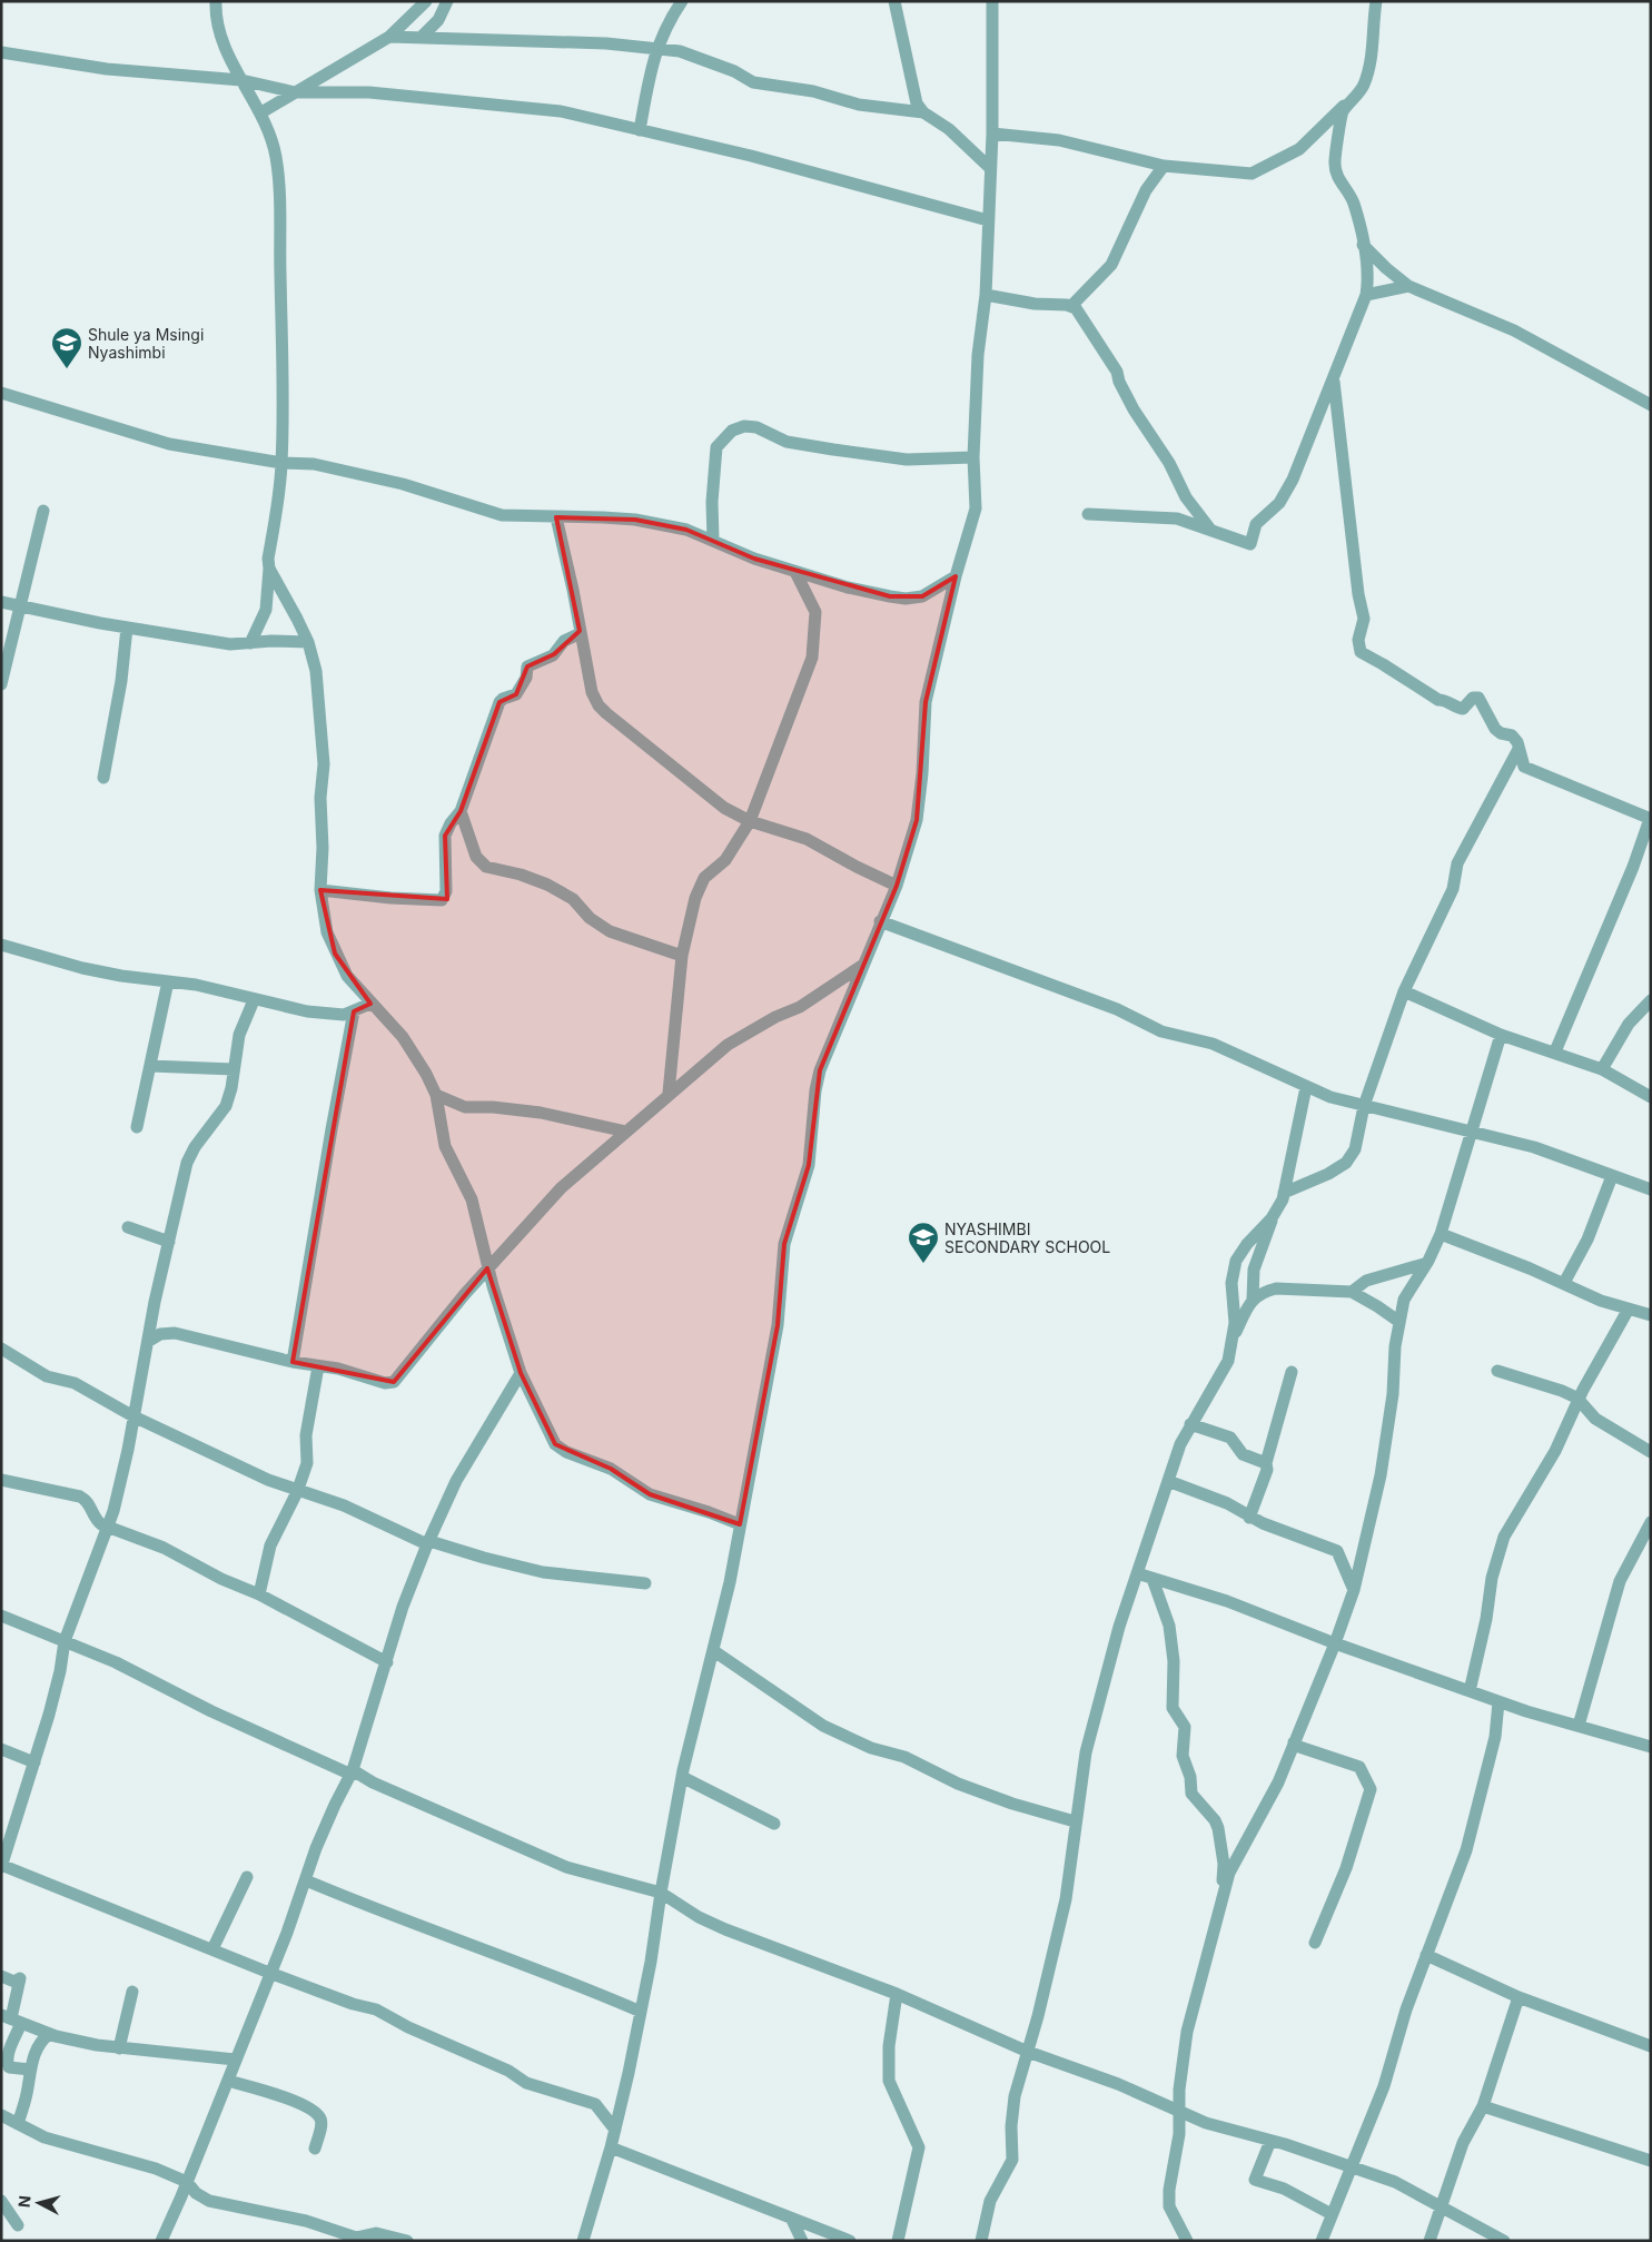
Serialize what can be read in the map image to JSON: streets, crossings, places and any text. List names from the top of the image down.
{
  "places": {
    "school or university": ["Shule ya Msingi Nyashimbi", "NYASHIMBI SECONDARY SCHOOL"]
  },
  "north": "left"
}
